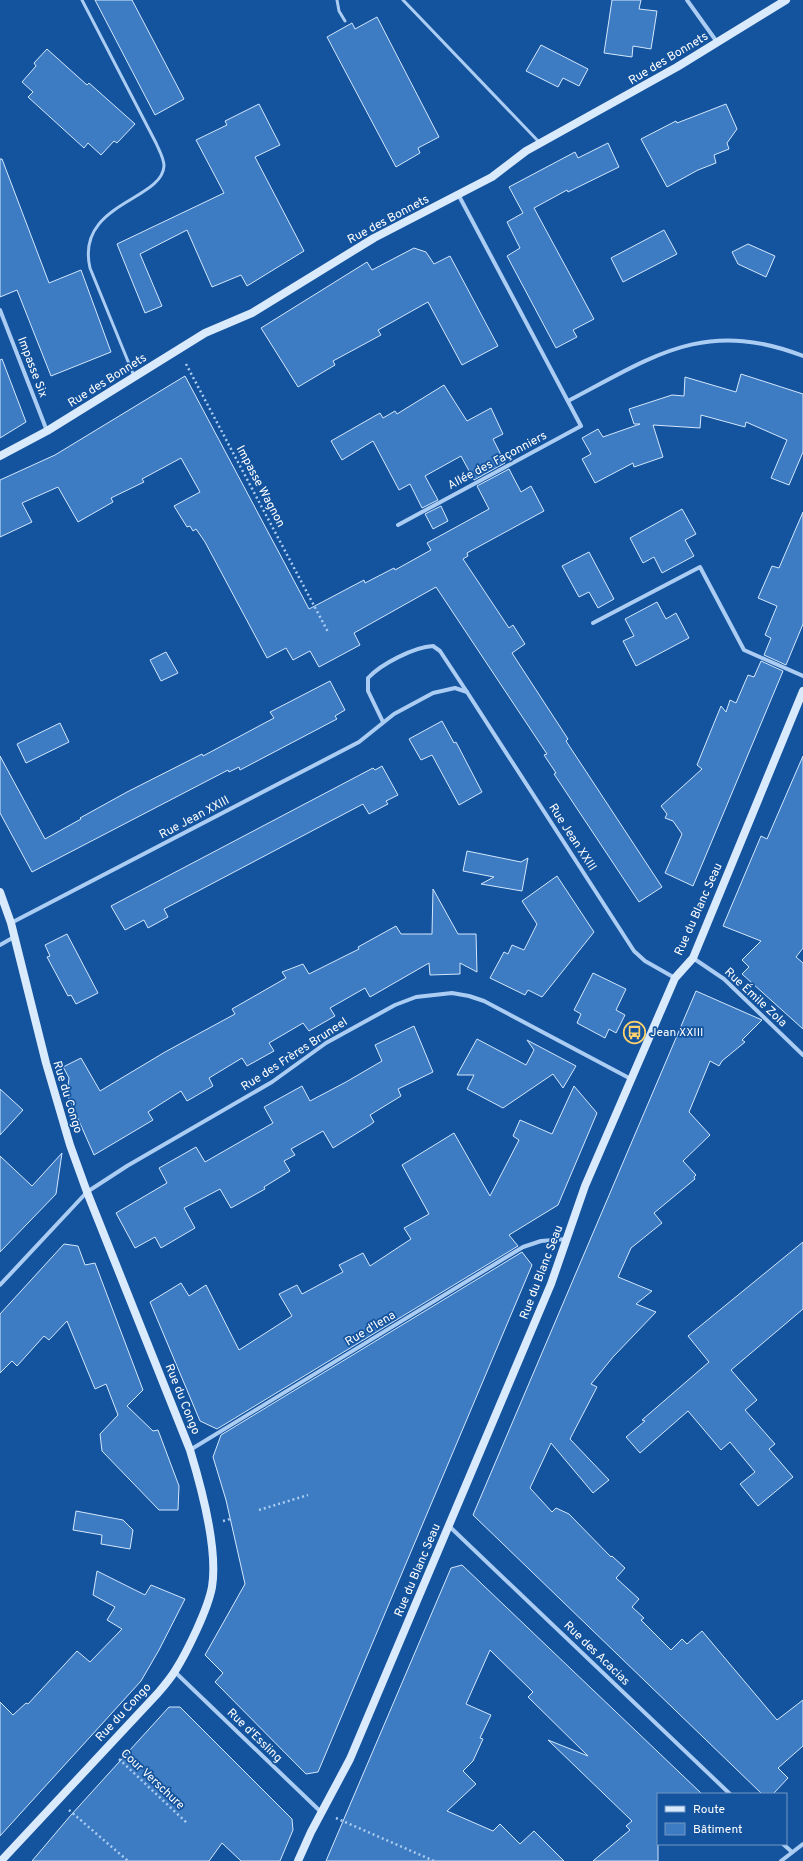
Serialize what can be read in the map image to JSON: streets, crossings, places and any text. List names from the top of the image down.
{
  "streets": {
    "street": [
      "Rue des Bonnets",
      "Impasse Six",
      "Allée des Façonniers",
      "Rue Jean XXIII",
      "Rue du Blanc Seau",
      "Rue Émile Zola",
      "Rue des Frères Bruneel",
      "Rue du Congo",
      "Rue d'Iena",
      "Rue des Acacias",
      "Rue d'Essling"
    ],
    "path": ["Impasse Wagnon", "Cour Verschure"]
  },
  "crossings": [
    ["Rue des Bonnets", "Impasse Six"],
    ["Rue des Bonnets", "Allée des Façonniers"],
    ["Rue des Bonnets", "Impasse Wagnon"],
    ["Rue Jean XXIII", "Rue du Blanc Seau"],
    ["Rue Jean XXIII", "Rue du Congo"],
    ["Rue du Blanc Seau", "Rue Émile Zola"],
    ["Rue du Blanc Seau", "Rue des Frères Bruneel"],
    ["Rue du Blanc Seau", "Rue d'Iena"],
    ["Rue du Blanc Seau", "Rue des Acacias"],
    ["Rue du Blanc Seau", "Rue d'Essling"],
    ["Rue des Frères Bruneel", "Rue du Congo"],
    ["Rue du Congo", "Rue d'Iena"],
    ["Rue du Congo", "Rue d'Essling"],
    ["Rue du Congo", "Cour Verschure"]
  ],
  "places": {
    "bus stop": ["Jean XXIII"]
  },
  "legend": ["Route", "Bâtiment"]
}
